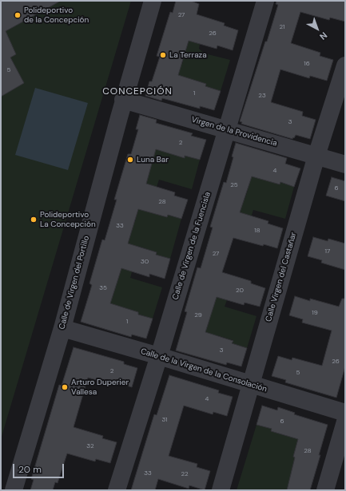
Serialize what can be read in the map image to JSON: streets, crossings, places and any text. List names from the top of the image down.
{
  "streets": {
    "street": [
      "Virgen de la Providencia",
      "Calle de Virgen de la Fuencisla",
      "Calle Virgen del Castañar",
      "Calle de Virgen del Portillo",
      "Calle de la Virgen de la Consolación"
    ]
  },
  "crossings": [
    ["Virgen de la Providencia", "Calle de Virgen de la Fuencisla"],
    ["Virgen de la Providencia", "Calle Virgen del Castañar"],
    ["Virgen de la Providencia", "Calle de Virgen del Portillo"],
    ["Calle de Virgen de la Fuencisla", "Calle de la Virgen de la Consolación"],
    ["Calle Virgen del Castañar", "Calle de la Virgen de la Consolación"],
    ["Calle de Virgen del Portillo", "Calle de la Virgen de la Consolación"]
  ],
  "districts": ["CONCEPCIÓN"],
  "places": [
    "Polideportivo de la Concepción",
    "La Terraza",
    "Luna Bar",
    "Polideportivo La Concepción",
    "Arturo Duperier Vallesa"
  ],
  "house_numbers": [
    "27",
    "21",
    "26",
    "16",
    "5",
    "1",
    "23",
    "3",
    "2",
    "4",
    "25",
    "6",
    "28",
    "33",
    "18",
    "17",
    "27",
    "30",
    "35",
    "20",
    "19",
    "29",
    "1",
    "3",
    "26",
    "2",
    "5",
    "4",
    "31",
    "6",
    "32",
    "28",
    "33",
    "22"
  ],
  "scale_bar": "20 m",
  "north": "bottom right"
}
